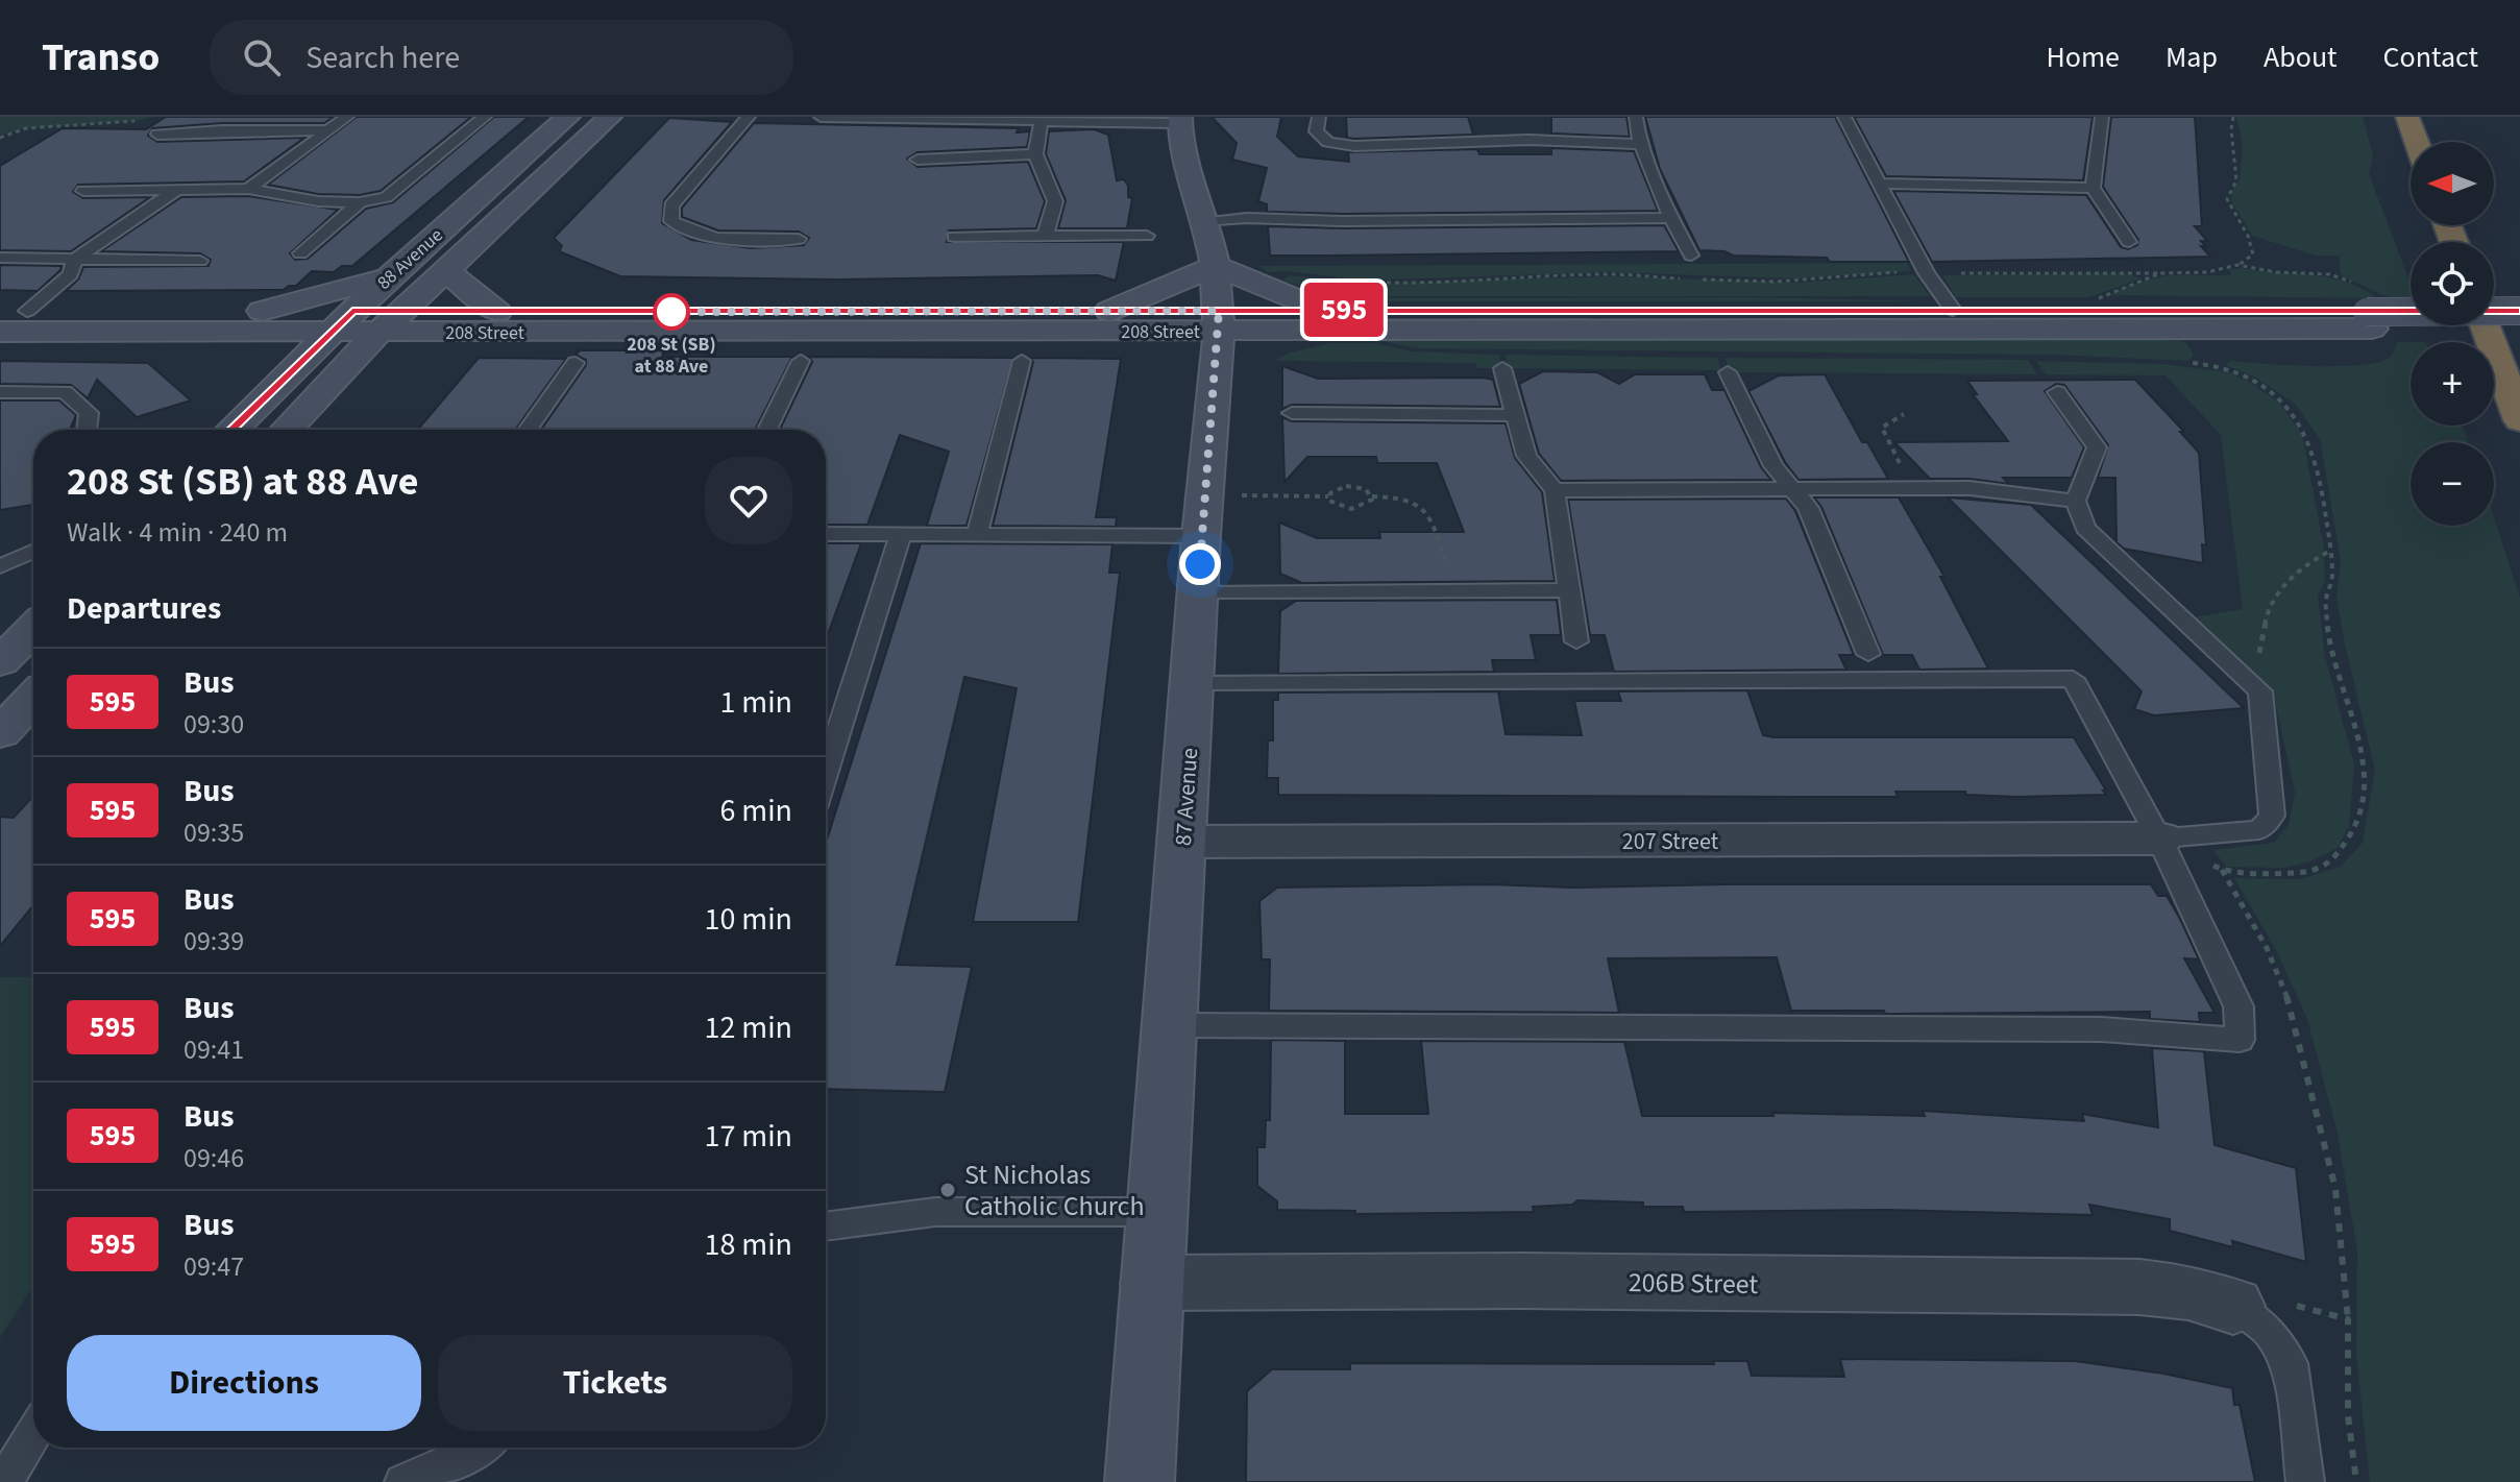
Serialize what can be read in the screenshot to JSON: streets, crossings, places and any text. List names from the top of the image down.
{
  "streets": {
    "main road": ["88 Avenue", "208 Street", "87 Avenue"],
    "street": ["207 Street", "206B Street"]
  },
  "crossings": [
    ["88 Avenue", "208 Street"],
    ["208 Street", "87 Avenue"],
    ["87 Avenue", "207 Street"],
    ["87 Avenue", "206B Street"]
  ],
  "places": ["208 St (SB) at 88 Ave", "St Nicholas Catholic Church"],
  "lines": ["bus line 595"],
  "north": "left",
  "page": {
    "header": "Transo",
    "search": "Search here",
    "nav": [
      "Home",
      "Map",
      "About",
      "Contact"
    ],
    "on_map": "595",
    "map_buttons": ["+", "−"],
    "heading": [
      ["208 St (SB) at 88 Ave", "Walk · 4 min · 240 m"],
      "Departures"
    ],
    "list": [
      {
        "mark": "595",
        "name": "Bus",
        "note": "09:30",
        "value": "1 min"
      },
      {
        "mark": "595",
        "name": "Bus",
        "note": "09:35",
        "value": "6 min"
      },
      {
        "mark": "595",
        "name": "Bus",
        "note": "09:39",
        "value": "10 min"
      },
      {
        "mark": "595",
        "name": "Bus",
        "note": "09:41",
        "value": "12 min"
      },
      {
        "mark": "595",
        "name": "Bus",
        "note": "09:46",
        "value": "17 min"
      },
      {
        "mark": "595",
        "name": "Bus",
        "note": "09:47",
        "value": "18 min"
      }
    ],
    "buttons": ["Directions", "Tickets"]
  }
}
